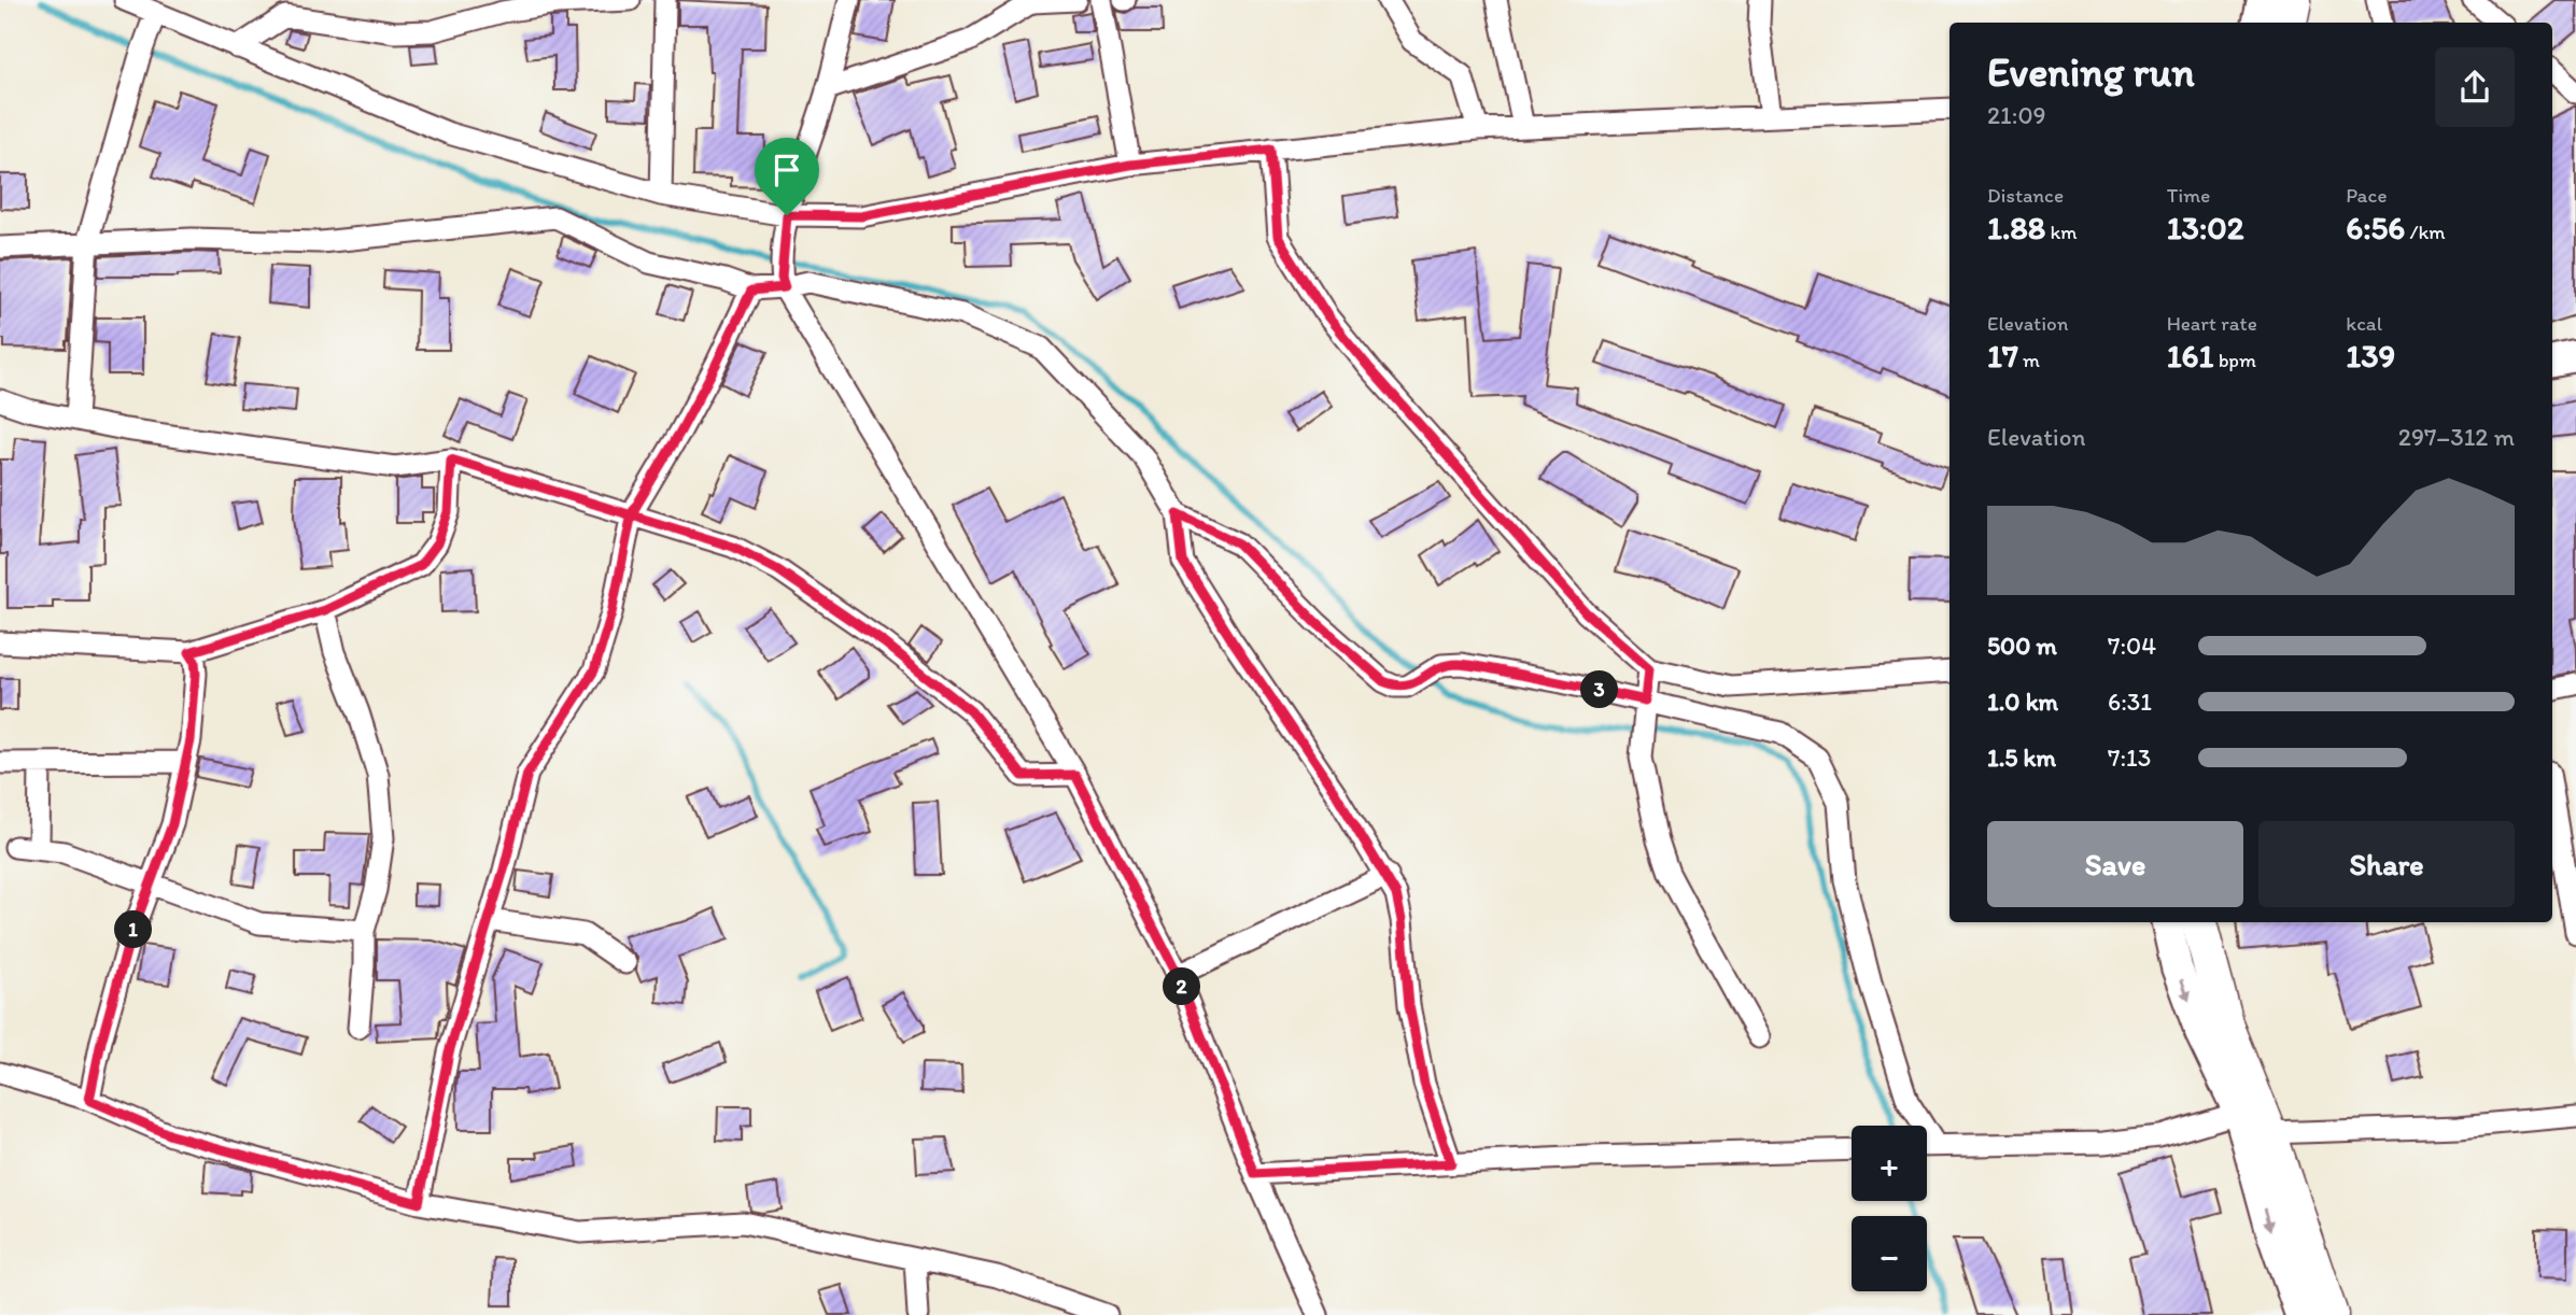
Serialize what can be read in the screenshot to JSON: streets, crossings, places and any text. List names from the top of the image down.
{
  "page": {
    "heading": ["Evening run", "21:09"],
    "stats": [
      ["Distance", "1.88 km"],
      ["Time", "13:02"],
      ["Pace", "6:56 /km"],
      ["Elevation", "17 m"],
      ["Heart rate", "161 bpm"],
      ["kcal", "139"]
    ],
    "chart": ["Elevation", "297–312 m"],
    "list": [
      {
        "name": "500 m",
        "note": "7:04"
      },
      {
        "name": "1.0 km",
        "note": "6:31"
      },
      {
        "name": "1.5 km",
        "note": "7:13"
      }
    ],
    "pins": ["3", "1", "2"],
    "buttons": ["Save", "Share"],
    "map_buttons": ["+", "−"]
  }
}
